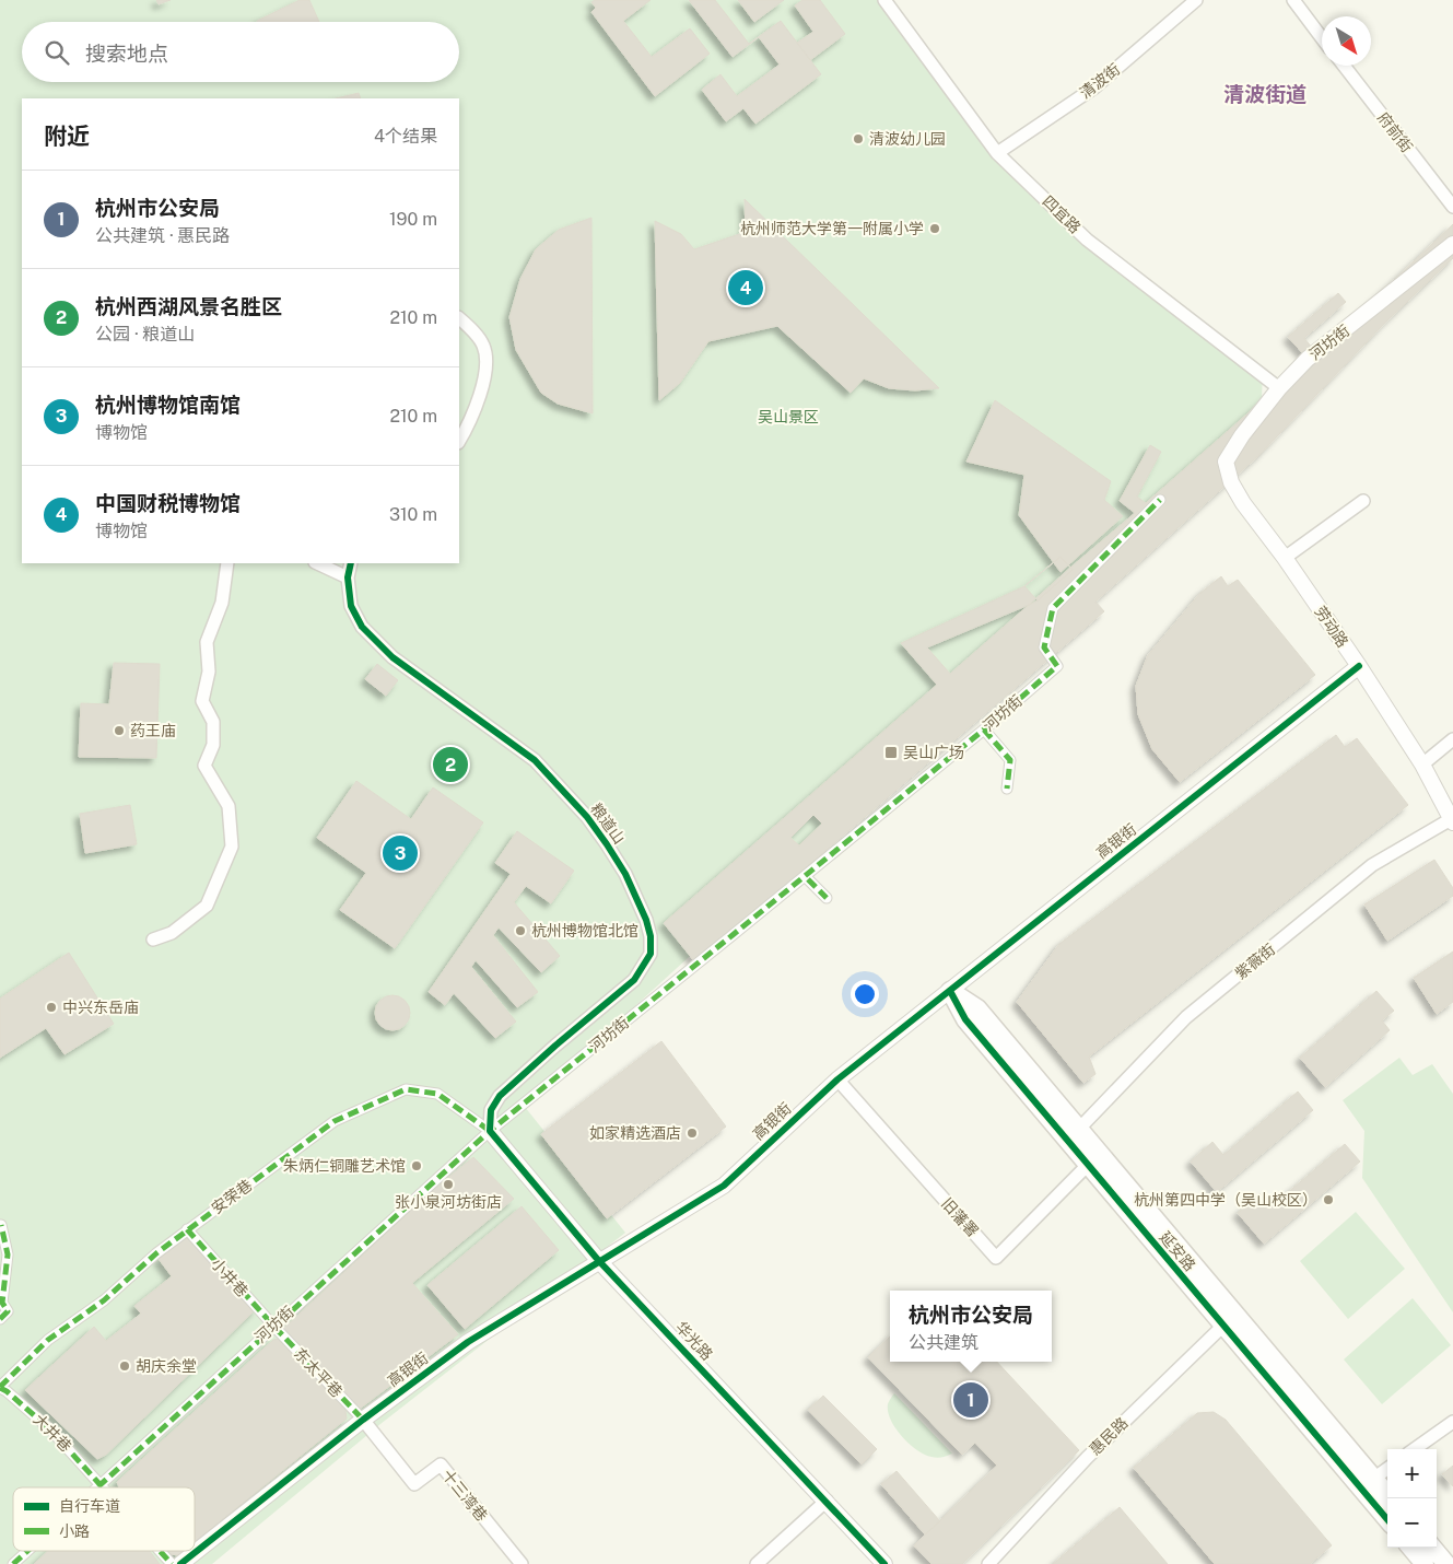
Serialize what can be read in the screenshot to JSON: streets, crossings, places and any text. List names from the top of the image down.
{
  "streets": {
    "main road": ["延安路"],
    "street": [
      "清波街",
      "府前街",
      "四宜路",
      "河坊街",
      "劳动路",
      "粮道山",
      "高银街",
      "紫薇街",
      "安荣巷",
      "旧藩署",
      "小井巷",
      "华光路",
      "东太平巷",
      "大井巷",
      "惠民路",
      "十三湾巷"
    ]
  },
  "crossings": [
    ["清波街", "四宜路"],
    ["四宜路", "河坊街"],
    ["河坊街", "劳动路"],
    ["河坊街", "粮道山"],
    ["河坊街", "安荣巷"],
    ["河坊街", "小井巷"],
    ["河坊街", "华光路"],
    ["河坊街", "东太平巷"],
    ["河坊街", "大井巷"],
    ["劳动路", "高银街"],
    ["劳动路", "紫薇街"],
    ["粮道山", "安荣巷"],
    ["粮道山", "华光路"],
    ["高银街", "旧藩署"],
    ["高银街", "延安路"],
    ["高银街", "华光路"],
    ["高银街", "东太平巷"],
    ["高银街", "十三湾巷"],
    ["紫薇街", "延安路"],
    ["安荣巷", "小井巷"],
    ["安荣巷", "华光路"],
    ["安荣巷", "大井巷"],
    ["旧藩署", "延安路"],
    ["延安路", "惠民路"],
    ["小井巷", "东太平巷"],
    ["东太平巷", "十三湾巷"]
  ],
  "districts": ["清波街道"],
  "parks": ["吴山景区"],
  "places": {
    "other": [
      "清波幼儿园",
      "杭州师范大学第一附属小学",
      "药王庙",
      "杭州博物馆北馆",
      "中兴东岳庙",
      "如家精选酒店",
      "朱炳仁铜雕艺术馆",
      "张小泉河坊街店",
      "杭州第四中学（吴山校区）",
      "胡庆余堂"
    ],
    "transit": ["吴山广场"]
  },
  "legend": ["自行车道", "小路"],
  "north": "bottom right",
  "page": {
    "search": "搜索地点",
    "heading": ["附近", "4个结果"],
    "list": [
      {
        "mark": "1",
        "name": "杭州市公安局",
        "note": "公共建筑 · 惠民路",
        "value": "190 m"
      },
      {
        "mark": "2",
        "name": "杭州西湖风景名胜区",
        "note": "公园 · 粮道山",
        "value": "210 m"
      },
      {
        "mark": "3",
        "name": "杭州博物馆南馆",
        "note": "博物馆",
        "value": "210 m"
      },
      {
        "mark": "4",
        "name": "中国财税博物馆",
        "note": "博物馆",
        "value": "310 m"
      }
    ],
    "pins": [
      "4",
      "2",
      "3",
      "1"
    ],
    "popup": ["杭州市公安局", "公共建筑"],
    "map_buttons": ["+", "−"]
  }
}
